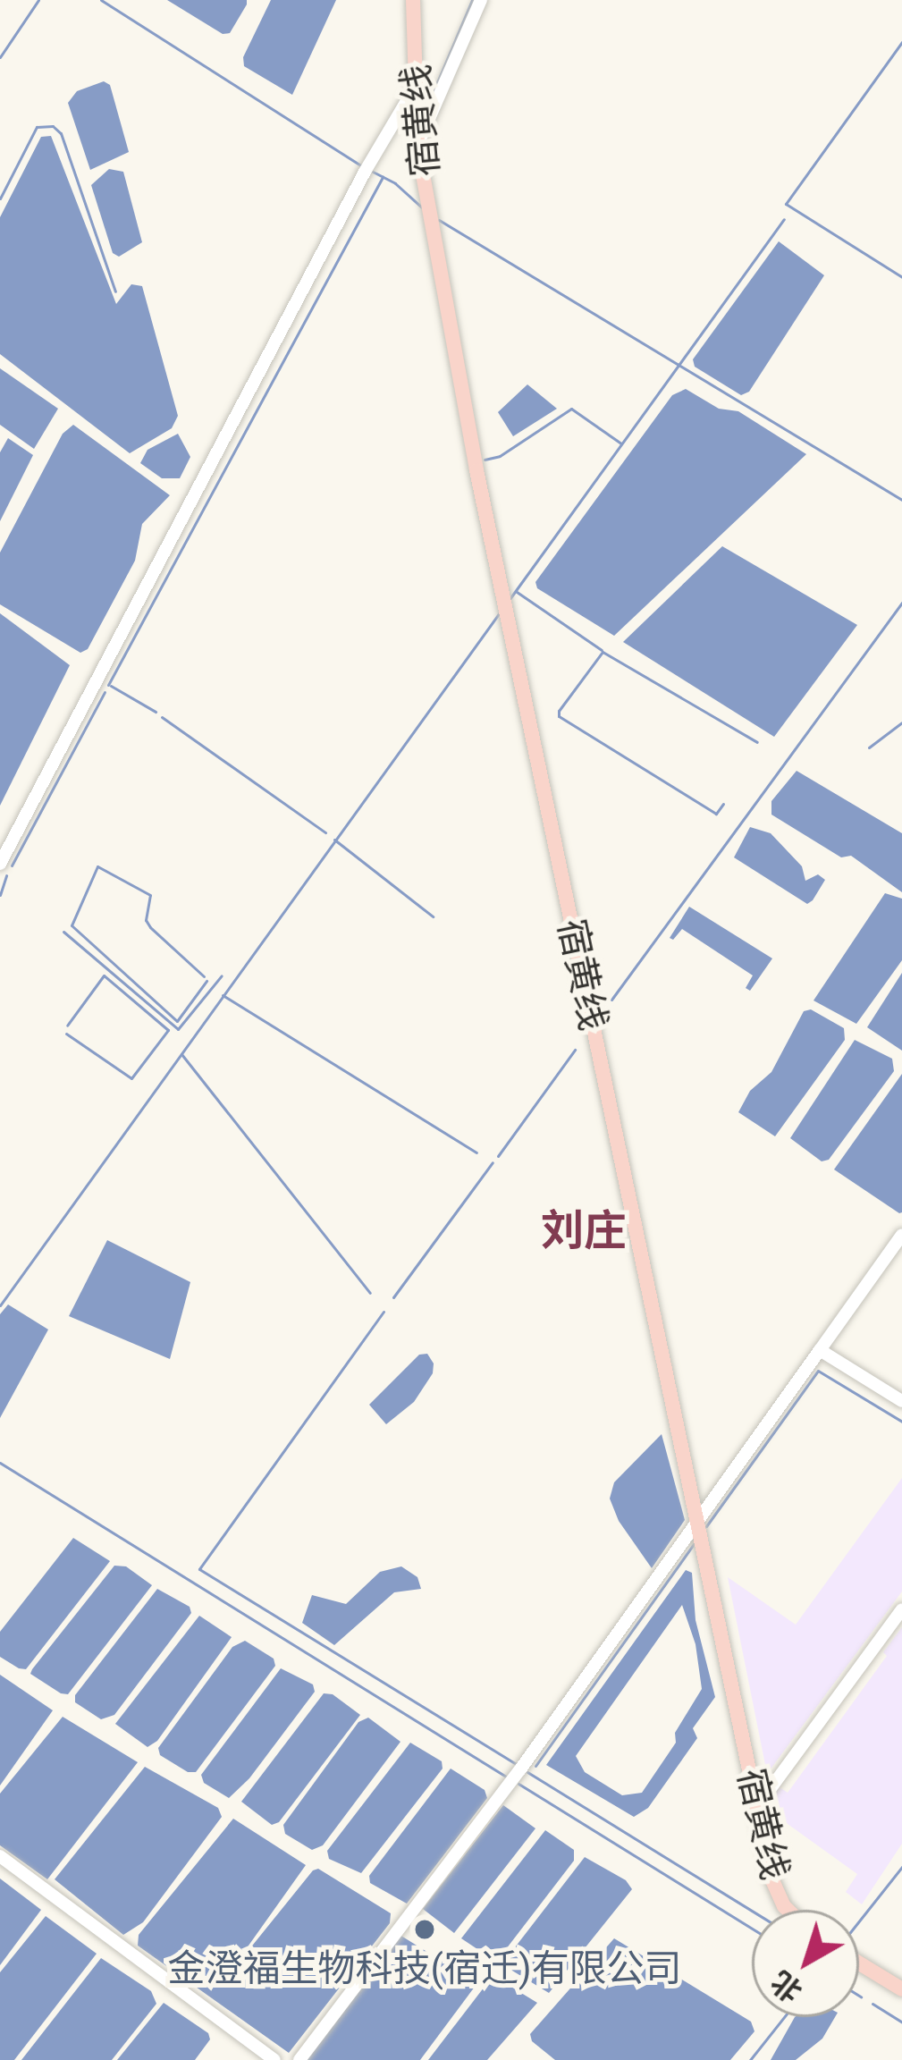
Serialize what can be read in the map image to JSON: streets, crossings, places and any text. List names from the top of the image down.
{
  "streets": {
    "main road": ["宿黄线"]
  },
  "districts": ["刘庄"],
  "places": ["金澄福生物科技(宿迁)有限公司"],
  "north": "bottom left"
}
